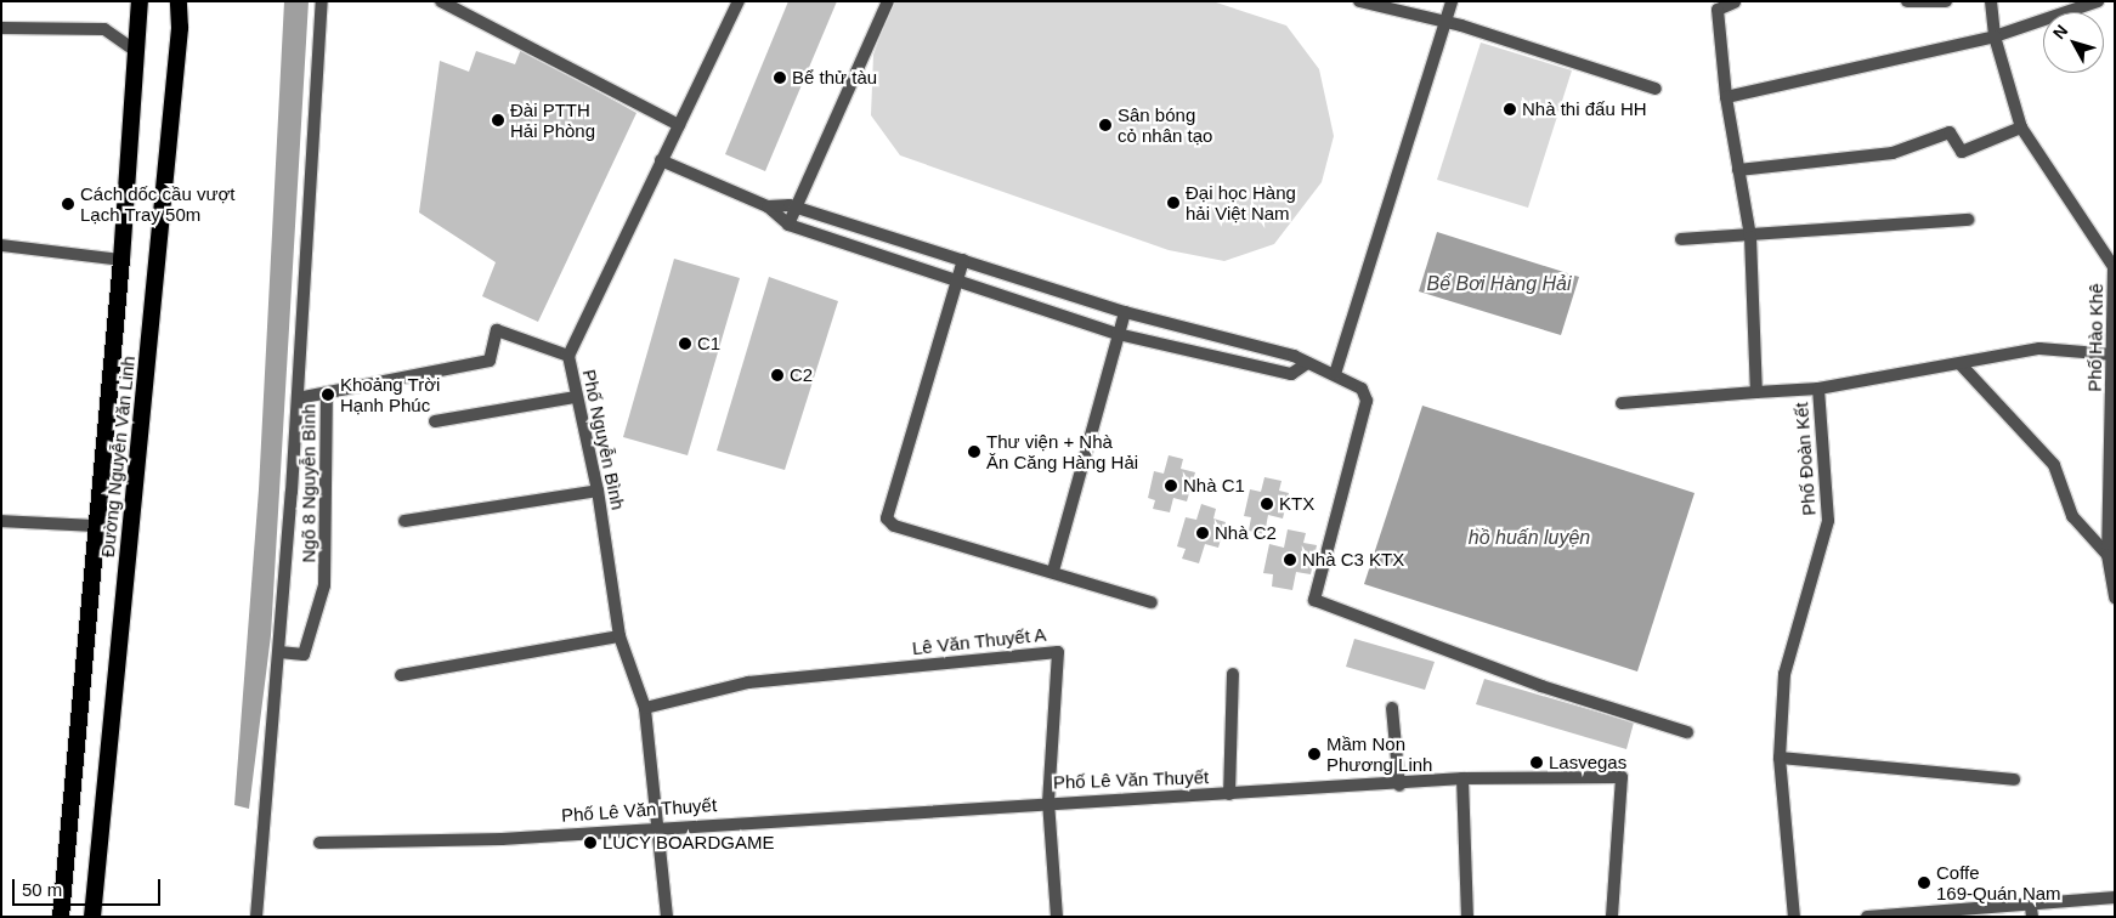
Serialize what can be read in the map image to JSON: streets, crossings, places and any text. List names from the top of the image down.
{
  "streets": {
    "highway": ["Đường Nguyễn Văn Linh"],
    "street": [
      "Phố Hào Khê",
      "Phố Nguyễn Bình",
      "Phố Đoàn Kết",
      "Ngõ 8 Nguyễn Bình",
      "Lê Văn Thuyết A",
      "Phố Lê Văn Thuyết"
    ]
  },
  "crossings": [
    ["Phố Nguyễn Bình", "Ngõ 8 Nguyễn Bình"],
    ["Phố Nguyễn Bình", "Lê Văn Thuyết A"],
    ["Phố Nguyễn Bình", "Phố Lê Văn Thuyết"],
    ["Lê Văn Thuyết A", "Phố Lê Văn Thuyết"]
  ],
  "water": ["Bể Bơi Hàng Hải", "hồ huấn luyện"],
  "places": [
    "Bể thử tàu",
    "Nhà thi đấu HH",
    "Đài PTTH Hải Phòng",
    "Sân bóng cỏ nhân tạo",
    "Đại học Hàng hải Việt Nam",
    "Cách dốc cầu vượt Lạch Tray 50m",
    "C1",
    "C2",
    "Khoảng Trời Hạnh Phúc",
    "Thư viện + Nhà Ăn Căng Hàng Hải",
    "Nhà C1",
    "KTX",
    "Nhà C2",
    "Nhà C3 KTX",
    "Mầm Non Phương Linh",
    "Lasvegas",
    "LUCY BOARDGAME",
    "Coffe 169-Quán Nam"
  ],
  "scale_bar": "50 m",
  "north": "top left"
}
